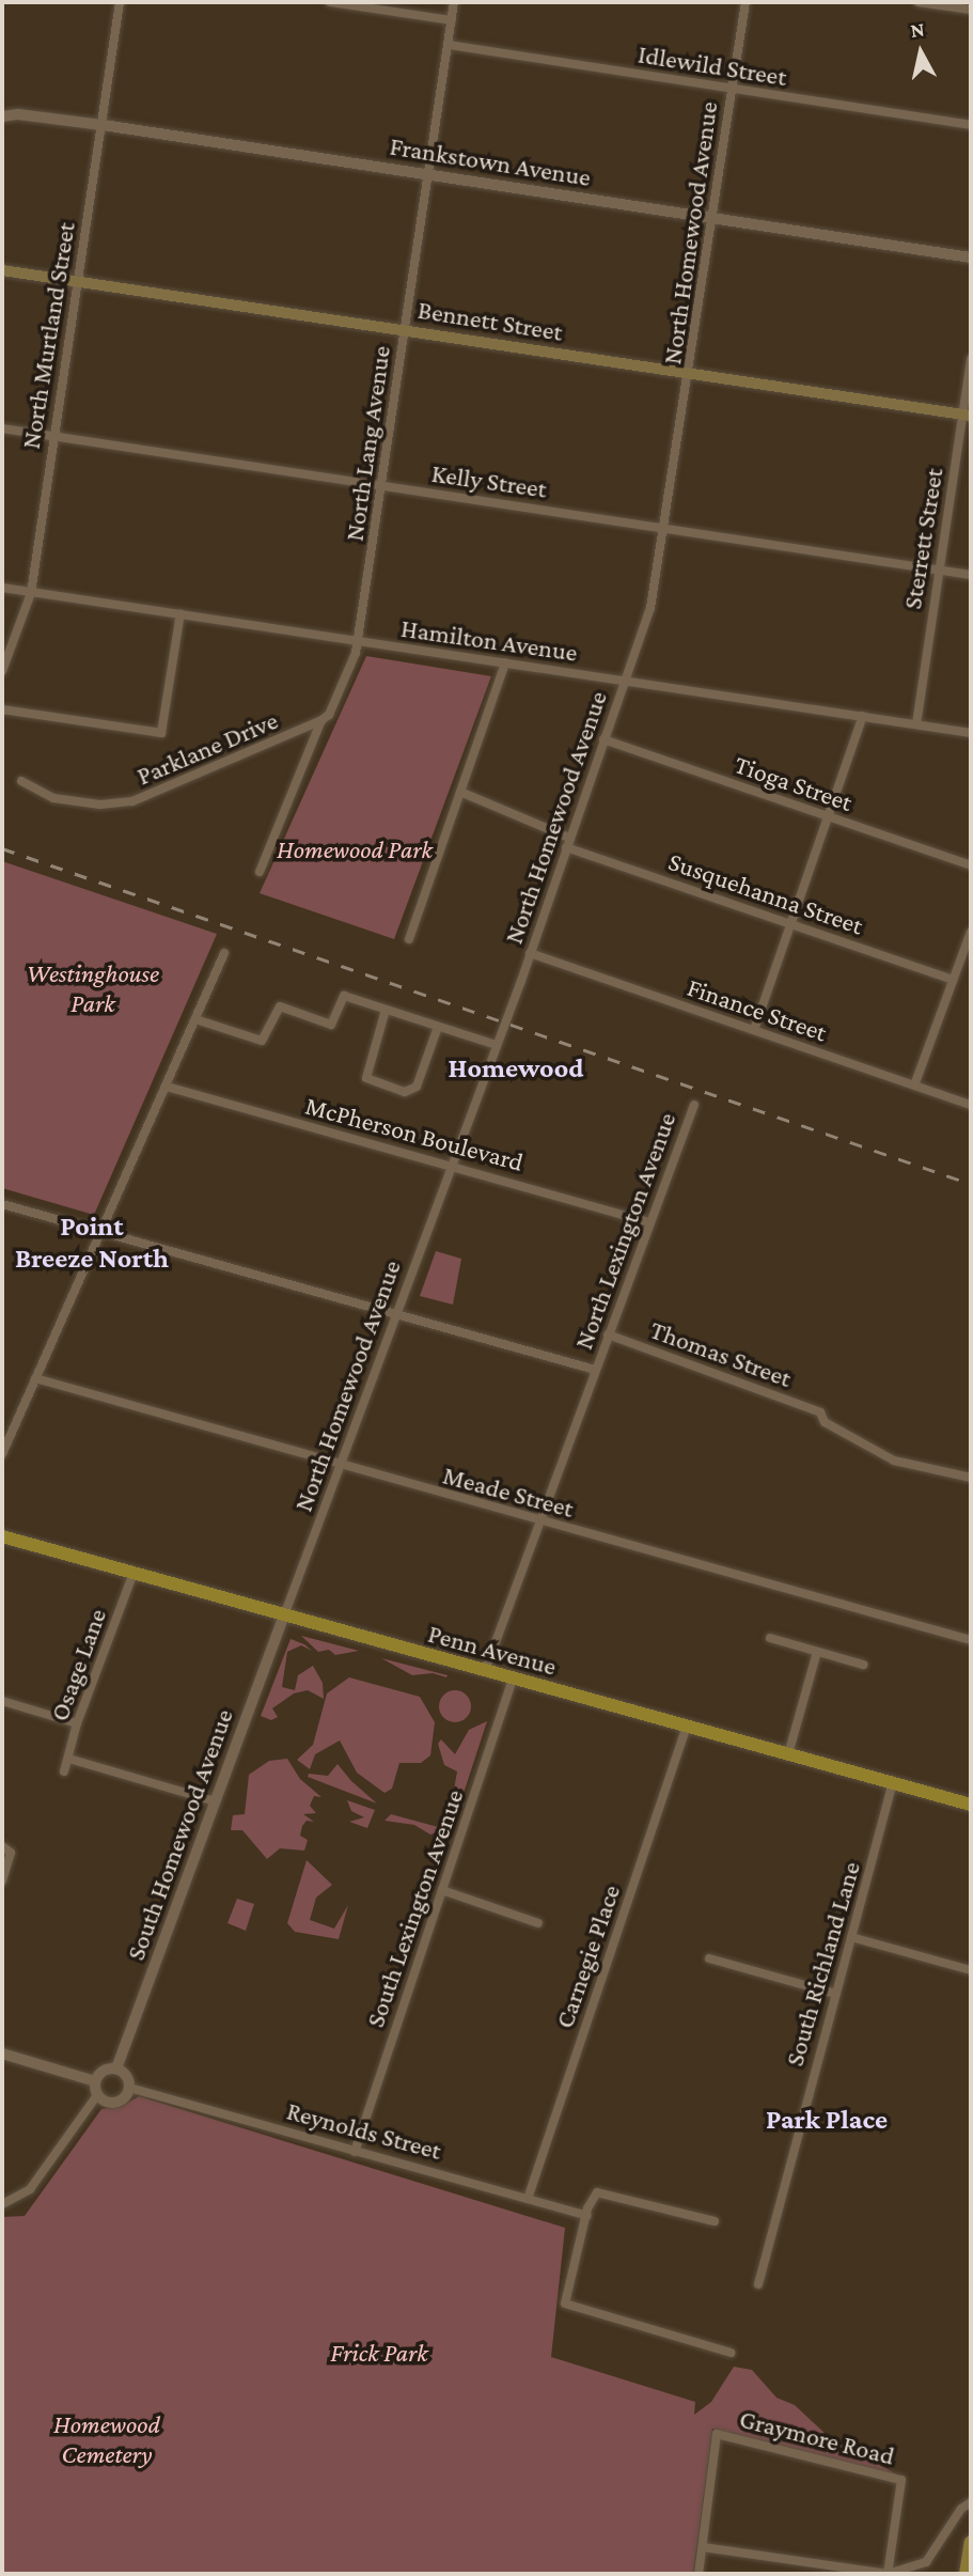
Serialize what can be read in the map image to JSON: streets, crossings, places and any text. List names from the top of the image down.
{
  "streets": {
    "highway": ["Penn Avenue"],
    "main road": ["Bennett Street"],
    "street": [
      "Idlewild Street",
      "Frankstown Avenue",
      "North Homewood Avenue",
      "North Murtland Street",
      "North Lang Avenue",
      "Kelly Street",
      "Sterrett Street",
      "Hamilton Avenue",
      "Parklane Drive",
      "Tioga Street",
      "Susquehanna Street",
      "Finance Street",
      "McPherson Boulevard",
      "North Lexington Avenue",
      "Thomas Street",
      "Meade Street",
      "Osage Lane",
      "South Homewood Avenue",
      "South Lexington Avenue",
      "Carnegie Place",
      "South Richland Lane",
      "Reynolds Street",
      "Graymore Road"
    ]
  },
  "crossings": [
    ["Idlewild Street", "North Homewood Avenue"],
    ["Idlewild Street", "North Lang Avenue"],
    ["Frankstown Avenue", "North Homewood Avenue"],
    ["Frankstown Avenue", "North Murtland Street"],
    ["Frankstown Avenue", "North Lang Avenue"],
    ["North Homewood Avenue", "Bennett Street"],
    ["North Homewood Avenue", "Kelly Street"],
    ["North Homewood Avenue", "Hamilton Avenue"],
    ["North Homewood Avenue", "Tioga Street"],
    ["North Homewood Avenue", "Susquehanna Street"],
    ["North Homewood Avenue", "Finance Street"],
    ["North Homewood Avenue", "McPherson Boulevard"],
    ["North Homewood Avenue", "Meade Street"],
    ["North Homewood Avenue", "Penn Avenue"],
    ["North Homewood Avenue", "South Homewood Avenue"],
    ["Bennett Street", "North Murtland Street"],
    ["Bennett Street", "North Lang Avenue"],
    ["Bennett Street", "Sterrett Street"],
    ["North Murtland Street", "Kelly Street"],
    ["North Murtland Street", "Hamilton Avenue"],
    ["North Lang Avenue", "Kelly Street"],
    ["North Lang Avenue", "Hamilton Avenue"],
    ["North Lang Avenue", "Parklane Drive"],
    ["Kelly Street", "Sterrett Street"],
    ["Sterrett Street", "Hamilton Avenue"],
    ["McPherson Boulevard", "North Lexington Avenue"],
    ["North Lexington Avenue", "Thomas Street"],
    ["North Lexington Avenue", "Meade Street"],
    ["North Lexington Avenue", "Penn Avenue"],
    ["Penn Avenue", "Osage Lane"],
    ["Penn Avenue", "South Homewood Avenue"],
    ["Penn Avenue", "South Lexington Avenue"],
    ["Penn Avenue", "Carnegie Place"],
    ["Penn Avenue", "South Richland Lane"],
    ["South Homewood Avenue", "Reynolds Street"],
    ["South Lexington Avenue", "Reynolds Street"],
    ["Carnegie Place", "Reynolds Street"]
  ],
  "districts": ["Homewood", "Point Breeze North", "Park Place"],
  "parks": [
    "Homewood Park",
    "Westinghouse Park",
    "Frick Park",
    "Homewood Cemetery"
  ],
  "north": "top"
}
